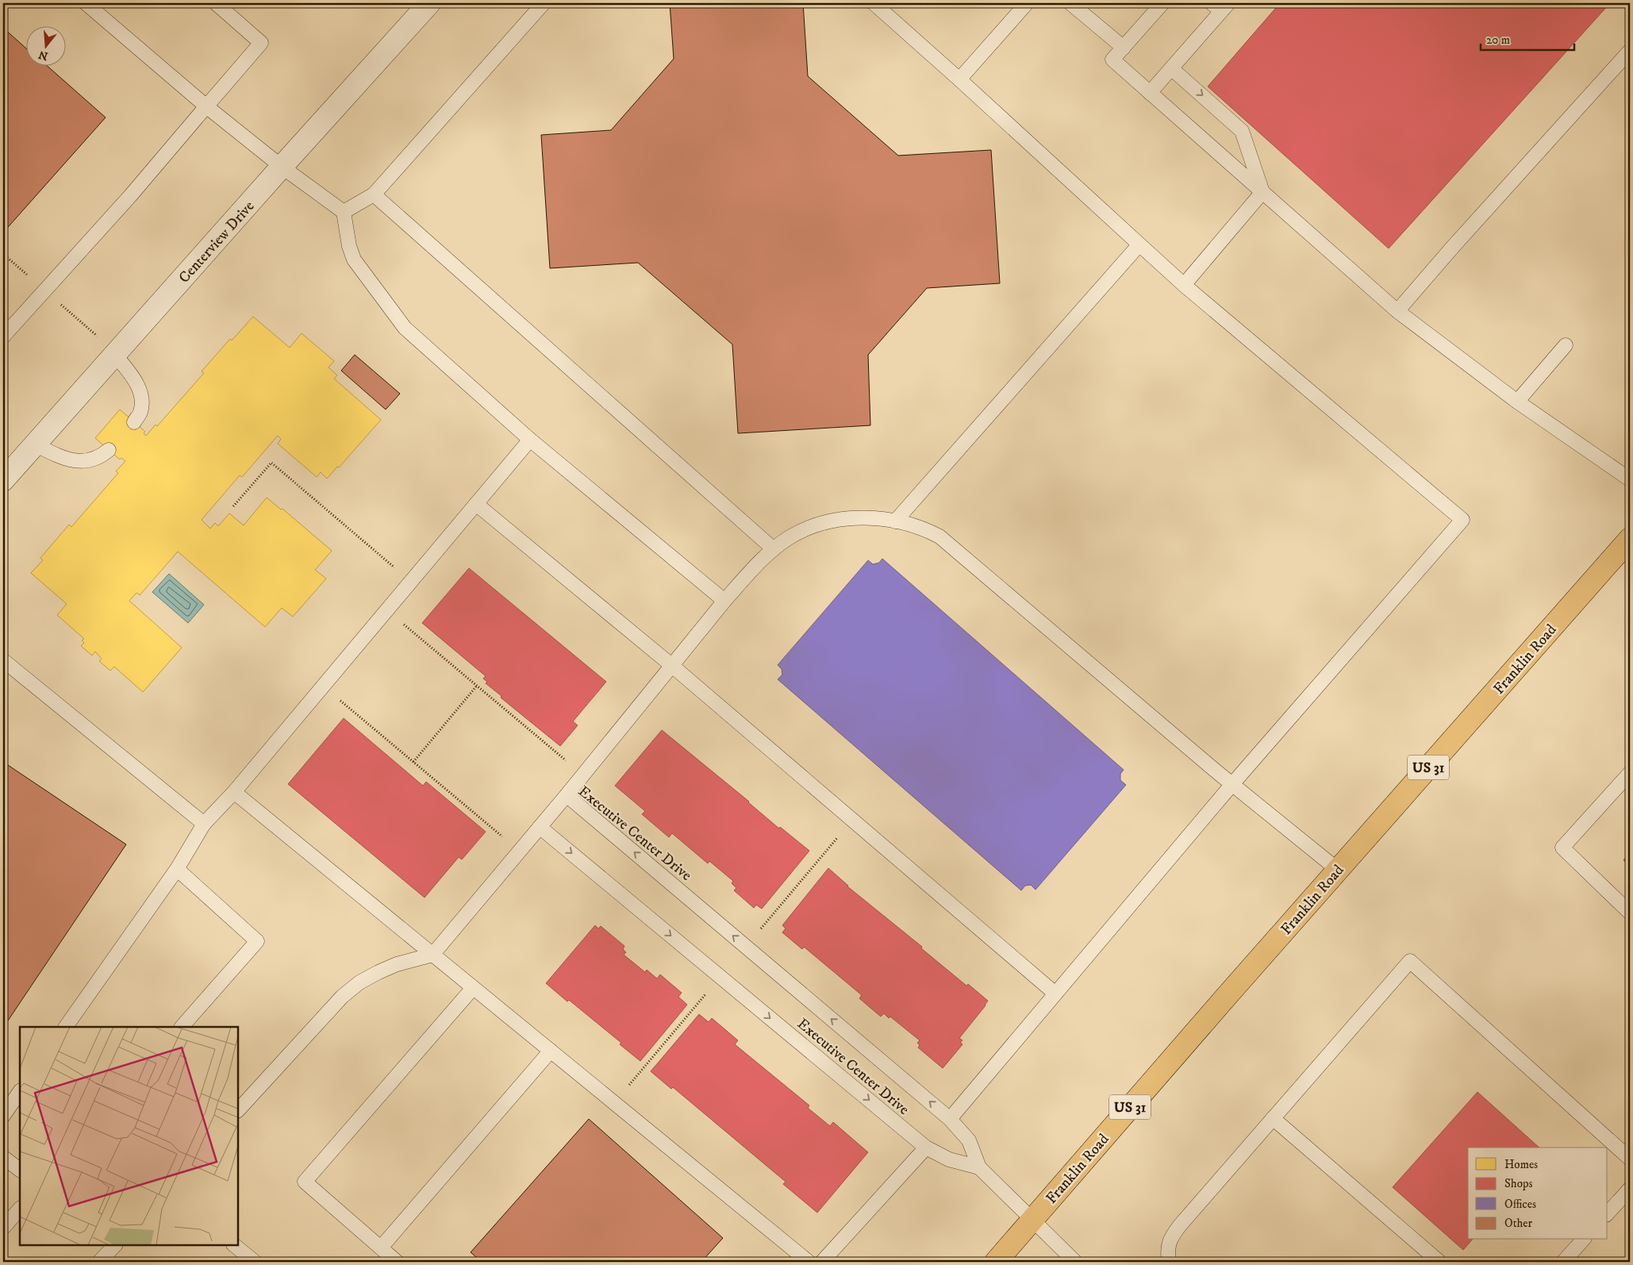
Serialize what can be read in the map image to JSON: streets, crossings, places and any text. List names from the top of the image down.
{
  "streets": {
    "main road": ["Franklin Road", "US 31"],
    "street": ["Centerview Drive"],
    "lane": ["Executive Center Drive"]
  },
  "legend": [
    "Homes",
    "Shops",
    "Offices",
    "Other"
  ],
  "scale_bar": "20 m",
  "north": "bottom"
}
